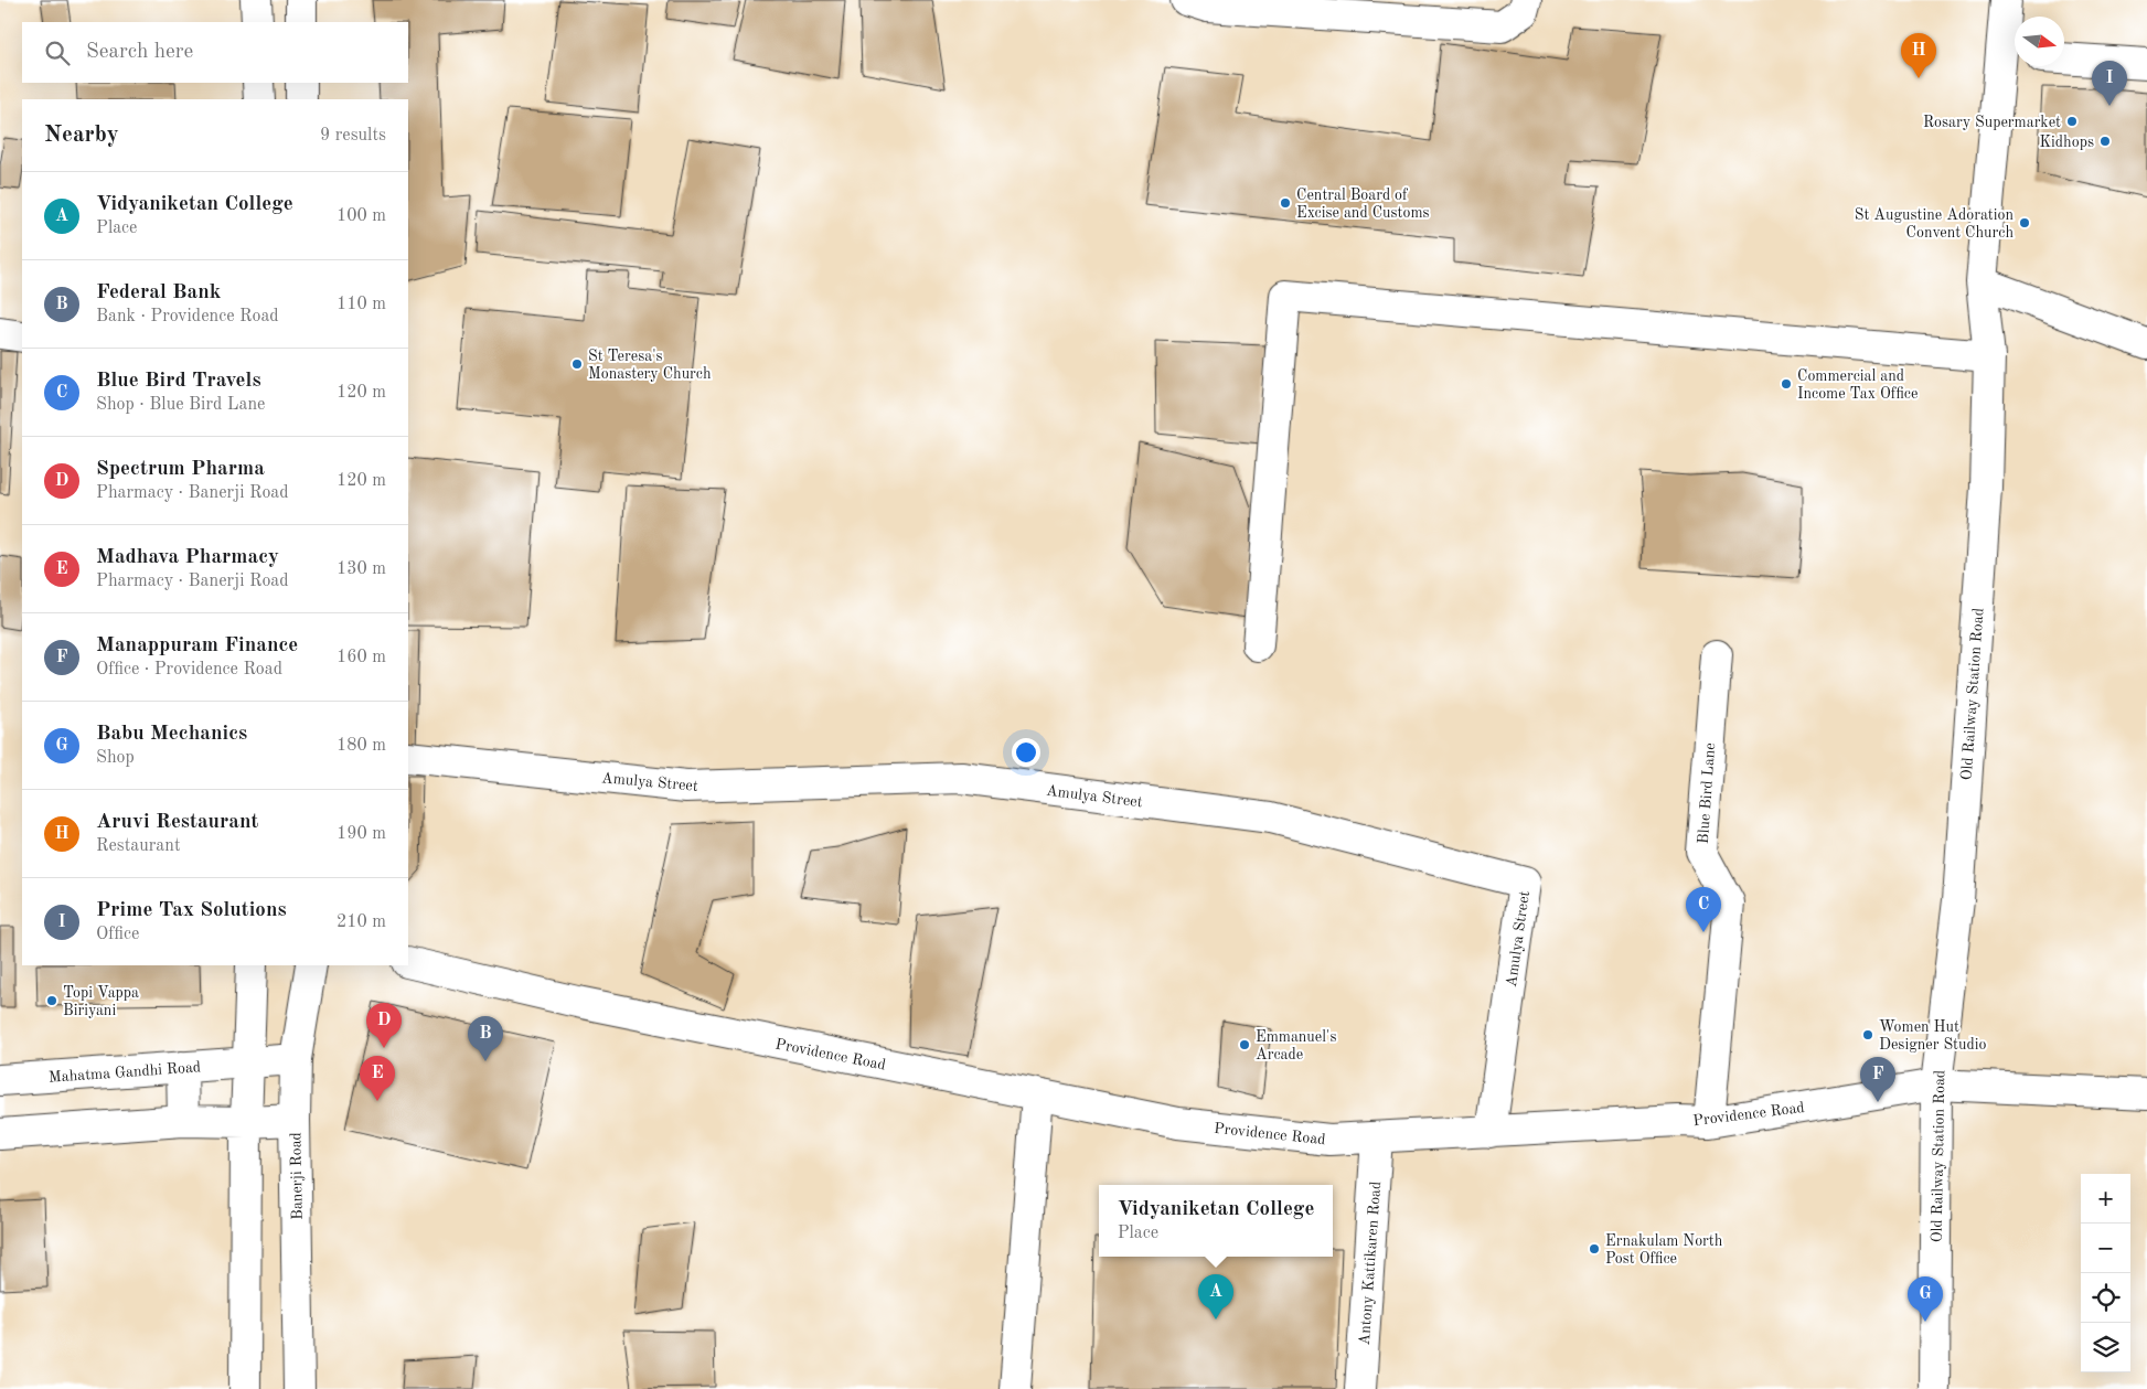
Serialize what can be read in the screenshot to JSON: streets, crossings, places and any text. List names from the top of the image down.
{
  "streets": {
    "street": [
      "Old Railway Station Road",
      "Amulya Street",
      "Blue Bird Lane",
      "Providence Road",
      "Mahatma Gandhi Road",
      "Banerji Road",
      "Antony Kattikaren Road"
    ]
  },
  "crossings": [
    ["Old Railway Station Road", "Providence Road"],
    ["Amulya Street", "Providence Road"],
    ["Blue Bird Lane", "Providence Road"],
    ["Providence Road", "Antony Kattikaren Road"],
    ["Mahatma Gandhi Road", "Banerji Road"]
  ],
  "places": [
    "Rosary Supermarket",
    "Kidhops",
    "Central Board of Excise and Customs",
    "St Augustine Adoration Convent Church",
    "St Teresa's Monastery Church",
    "Commercial and Income Tax Office",
    "Topi Vappa Biriyani",
    "Women Hut Designer Studio",
    "Emmanuel's Arcade",
    "Ernakulam North Post Office"
  ],
  "north": "right",
  "page": {
    "search": "Search here",
    "pins": [
      "H",
      "I",
      "C",
      "D",
      "B",
      "E",
      "F",
      "A",
      "G"
    ],
    "heading": ["Nearby", "9 results"],
    "list": [
      {
        "mark": "A",
        "name": "Vidyaniketan College",
        "note": "Place",
        "value": "100 m"
      },
      {
        "mark": "B",
        "name": "Federal Bank",
        "note": "Bank · Providence Road",
        "value": "110 m"
      },
      {
        "mark": "C",
        "name": "Blue Bird Travels",
        "note": "Shop · Blue Bird Lane",
        "value": "120 m"
      },
      {
        "mark": "D",
        "name": "Spectrum Pharma",
        "note": "Pharmacy · Banerji Road",
        "value": "120 m"
      },
      {
        "mark": "E",
        "name": "Madhava Pharmacy",
        "note": "Pharmacy · Banerji Road",
        "value": "130 m"
      },
      {
        "mark": "F",
        "name": "Manappuram Finance",
        "note": "Office · Providence Road",
        "value": "160 m"
      },
      {
        "mark": "G",
        "name": "Babu Mechanics",
        "note": "Shop",
        "value": "180 m"
      },
      {
        "mark": "H",
        "name": "Aruvi Restaurant",
        "note": "Restaurant",
        "value": "190 m"
      },
      {
        "mark": "I",
        "name": "Prime Tax Solutions",
        "note": "Office",
        "value": "210 m"
      }
    ],
    "map_buttons": ["+", "−"],
    "popup": ["Vidyaniketan College", "Place"]
  }
}
